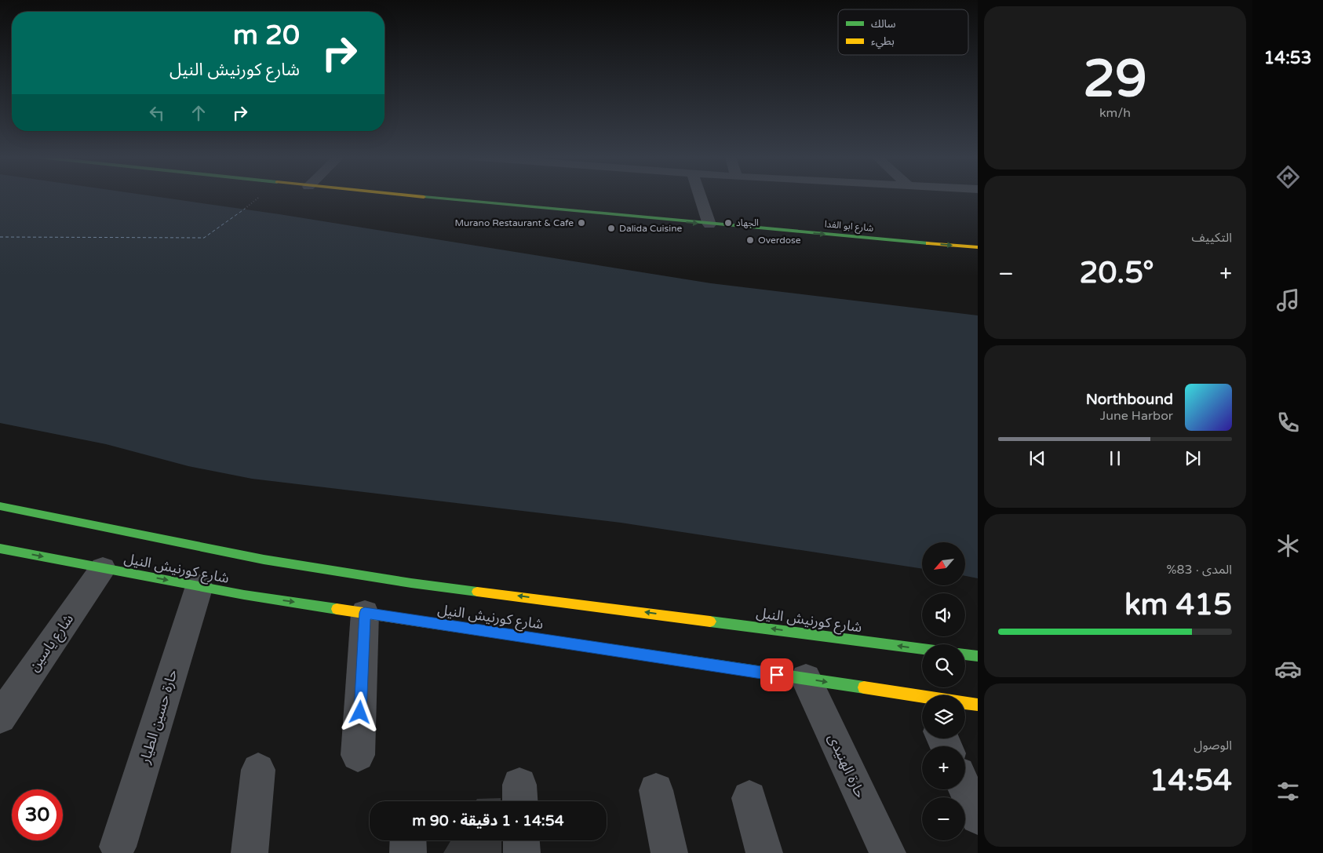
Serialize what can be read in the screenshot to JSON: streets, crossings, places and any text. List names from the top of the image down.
{
  "streets": {
    "street": [
      "شارع ابو الفدا",
      "شارع كورنيش النيل",
      "شارع ياسين",
      "حارة حسين الطيار",
      "حارة الهنيدى"
    ]
  },
  "crossings": [
    ["شارع كورنيش النيل", "شارع ياسين"],
    ["شارع كورنيش النيل", "حارة حسين الطيار"],
    ["شارع كورنيش النيل", "حارة الهنيدى"]
  ],
  "one_way": ["شارع ابو الفدا"],
  "places": [
    "Murano Restaurant & Cafe",
    "الجهاد",
    "Dalida Cuisine",
    "Overdose"
  ],
  "legend": ["سالك", "بطيء"],
  "north": "bottom left",
  "page": {
    "tabs": "14:53",
    "tile": [
      ["29", "km/h"],
      "التكييف",
      ["المدى · 83%", "415 km"],
      ["الوصول", "14:54"]
    ],
    "turn": ["20 m", "شارع كورنيش النيل"],
    "heat": ["−", "20.5°", "+"],
    "song": ["Northbound", "June Harbor"],
    "map_buttons": ["+", "−"],
    "limit": "30",
    "trip": "14:54 · 1 دقيقة · 90 m"
  }
}
